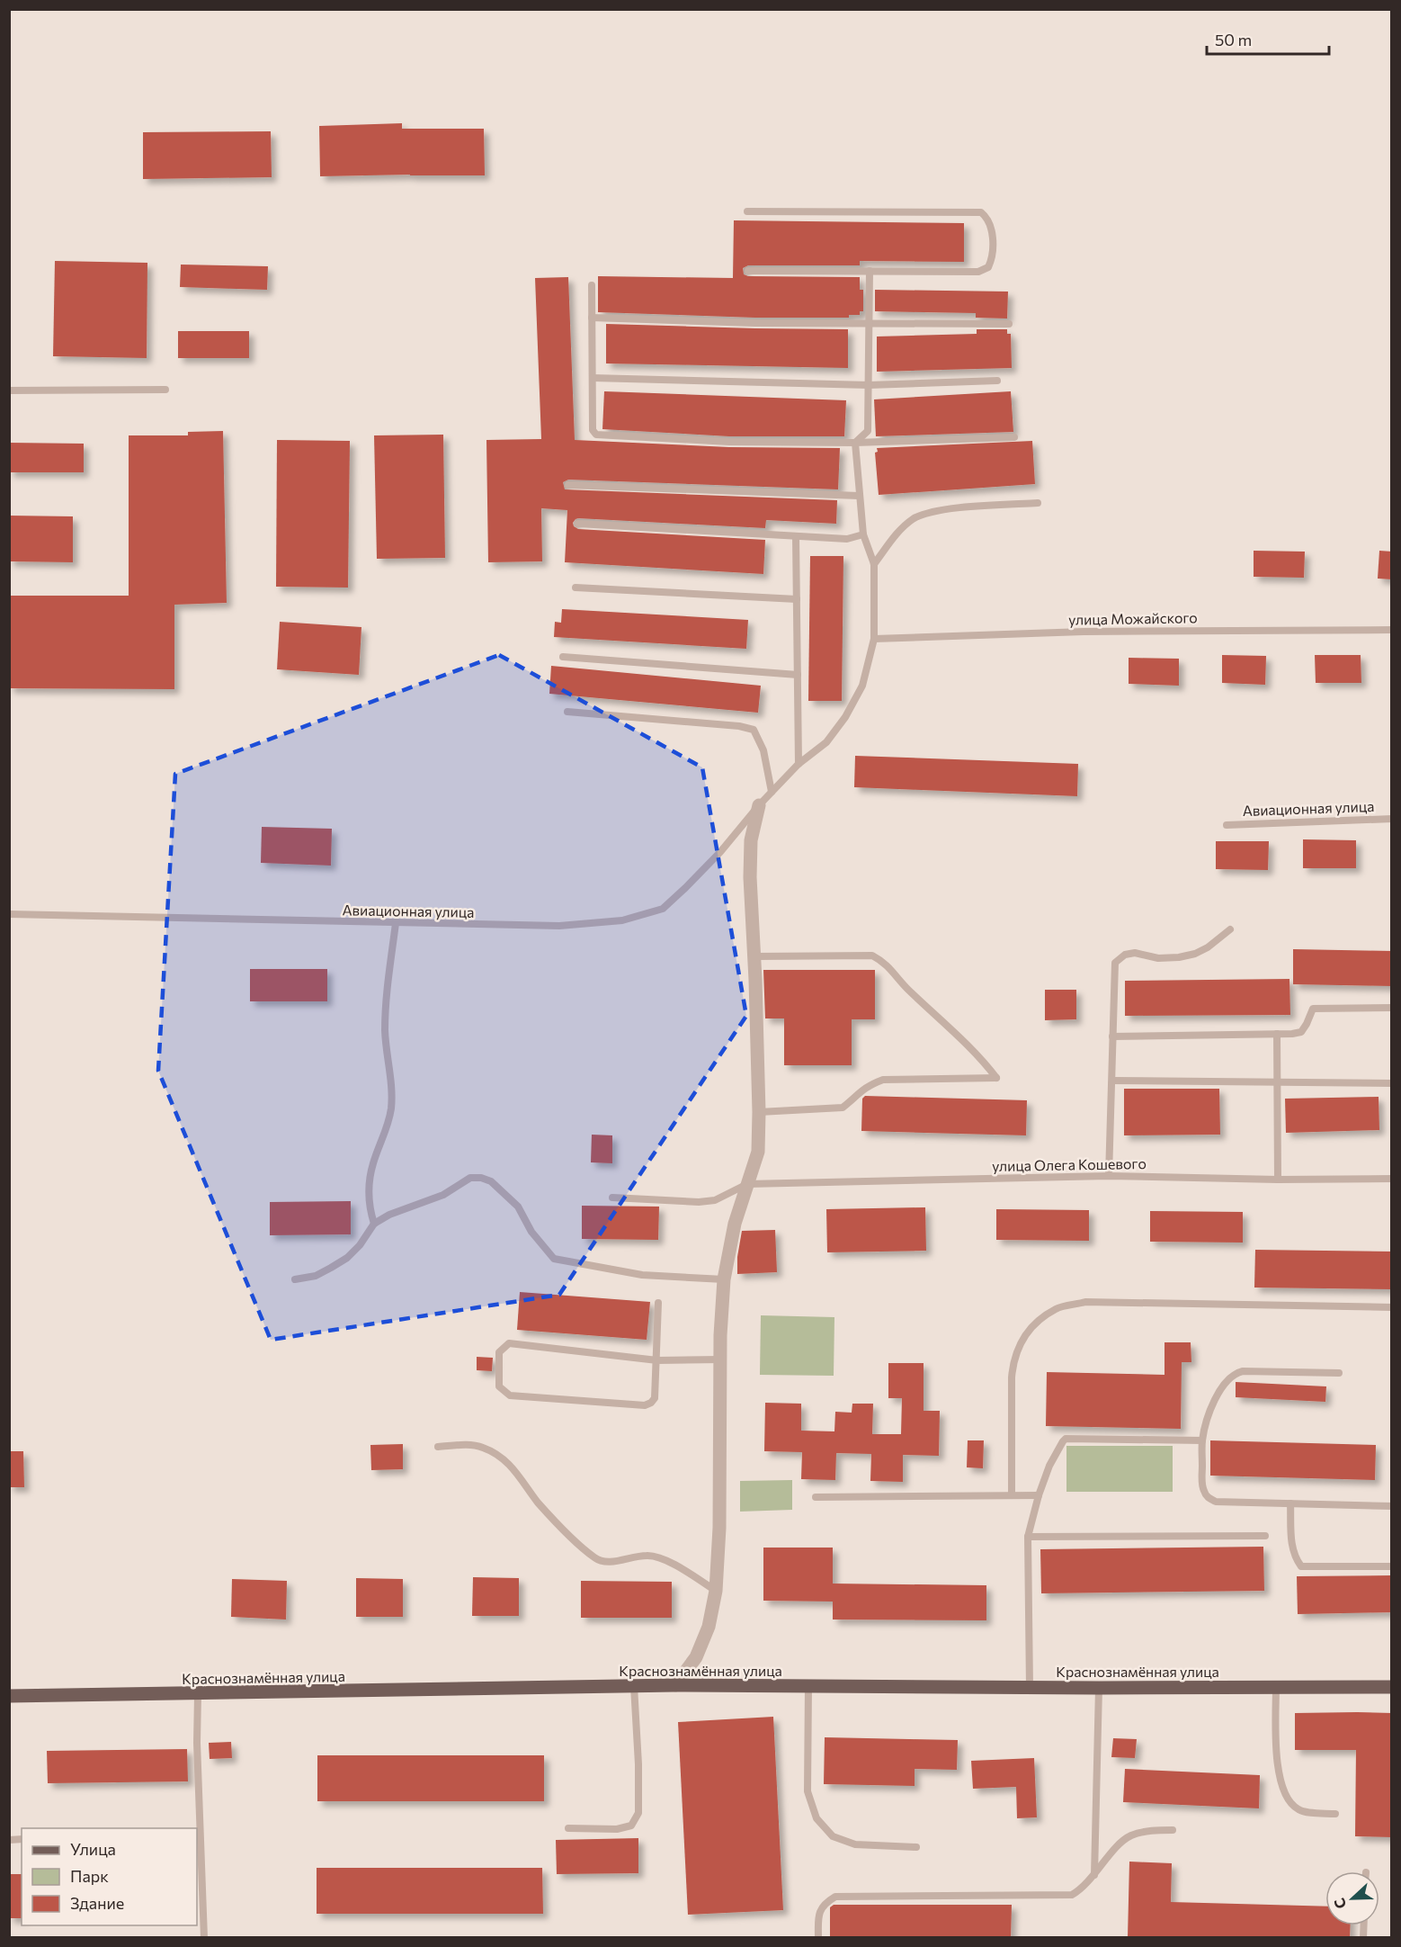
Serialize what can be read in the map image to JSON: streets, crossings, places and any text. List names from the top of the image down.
{
  "streets": {
    "main road": ["Краснознамённая улица"],
    "lane": ["улица Можайского", "Авиационная улица", "улица Олега Кошевого"]
  },
  "crossings": [
    ["улица Можайского", "Авиационная улица"]
  ],
  "legend": ["Улица", "Парк", "Здание"],
  "scale_bar": "50 m",
  "north": "left"
}
